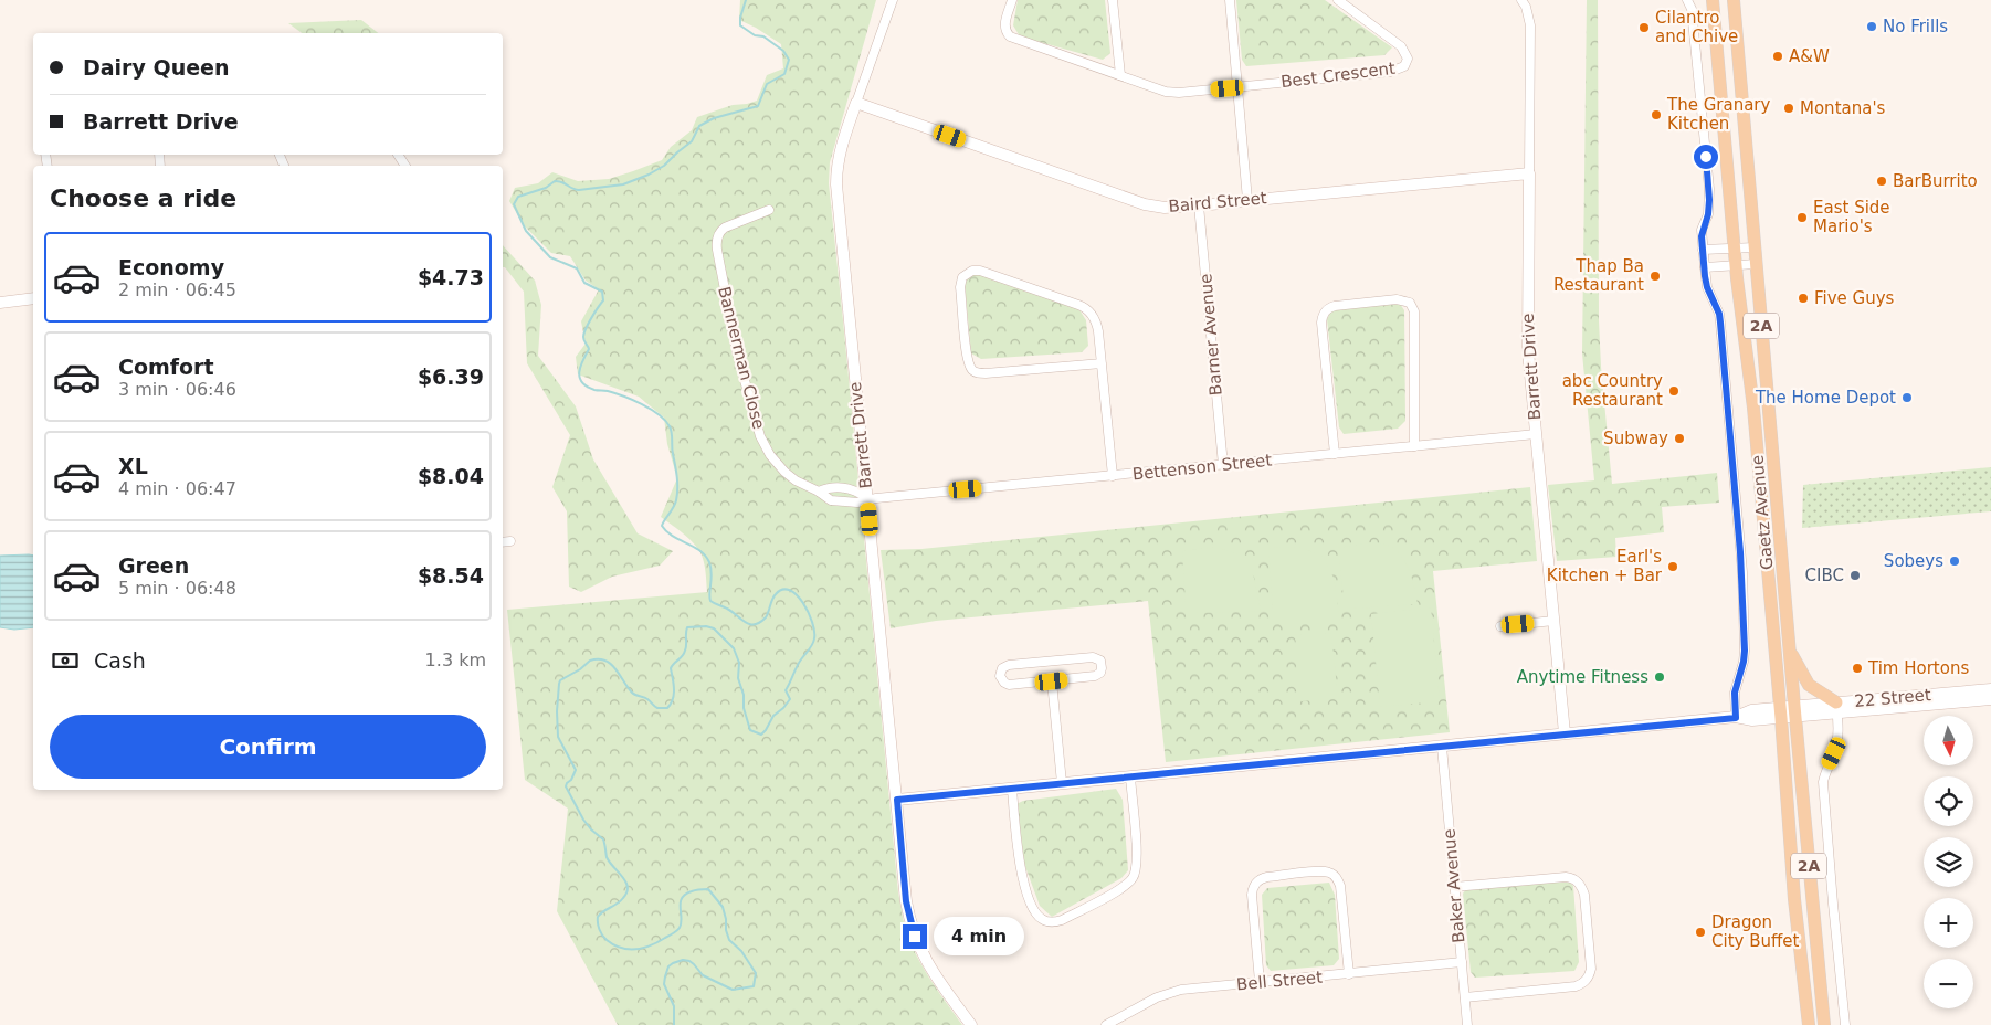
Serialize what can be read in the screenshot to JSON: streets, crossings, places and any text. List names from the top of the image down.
{
  "streets": {
    "main road": ["2A", "Gaetz Avenue"],
    "street": [
      "Best Crescent",
      "Baird Street",
      "Barner Avenue",
      "Bannerman Close",
      "Barrett Drive",
      "Bettenson Street",
      "22 Street",
      "Baker Avenue",
      "Bell Street"
    ]
  },
  "crossings": [
    ["Baird Street", "Barner Avenue"],
    ["Baird Street", "Barrett Drive"],
    ["Barner Avenue", "Bettenson Street"],
    ["Bannerman Close", "Bettenson Street"],
    ["Barrett Drive", "Bettenson Street"],
    ["Barrett Drive", "22 Street"],
    ["Gaetz Avenue", "22 Street"],
    ["22 Street", "Baker Avenue"],
    ["Baker Avenue", "Bell Street"]
  ],
  "places": [
    "No Frills",
    "Cilantro and Chive",
    "A&W",
    "Montana's",
    "The Granary Kitchen",
    "BarBurrito",
    "East Side Mario's",
    "Thap Ba Restaurant",
    "Five Guys",
    "abc Country Restaurant",
    "The Home Depot",
    "Subway",
    "Sobeys",
    "Earl's Kitchen + Bar",
    "CIBC",
    "Tim Hortons",
    "Anytime Fitness",
    "Dragon City Buffet"
  ],
  "north": "bottom",
  "page": {
    "banner": ["Dairy Queen", "Barrett Drive"],
    "heading": "Choose a ride",
    "list": [
      {
        "name": "Economy",
        "note": "2 min · 06:45",
        "value": "$4.73"
      },
      {
        "name": "Comfort",
        "note": "3 min · 06:46",
        "value": "$6.39"
      },
      {
        "name": "XL",
        "note": "4 min · 06:47",
        "value": "$8.04"
      },
      {
        "name": "Green",
        "note": "5 min · 06:48",
        "value": "$8.54"
      }
    ],
    "pay": ["Cash", "1.3 km"],
    "buttons": "Confirm",
    "map_buttons": ["+", "−"],
    "bubble": "4 min"
  }
}
